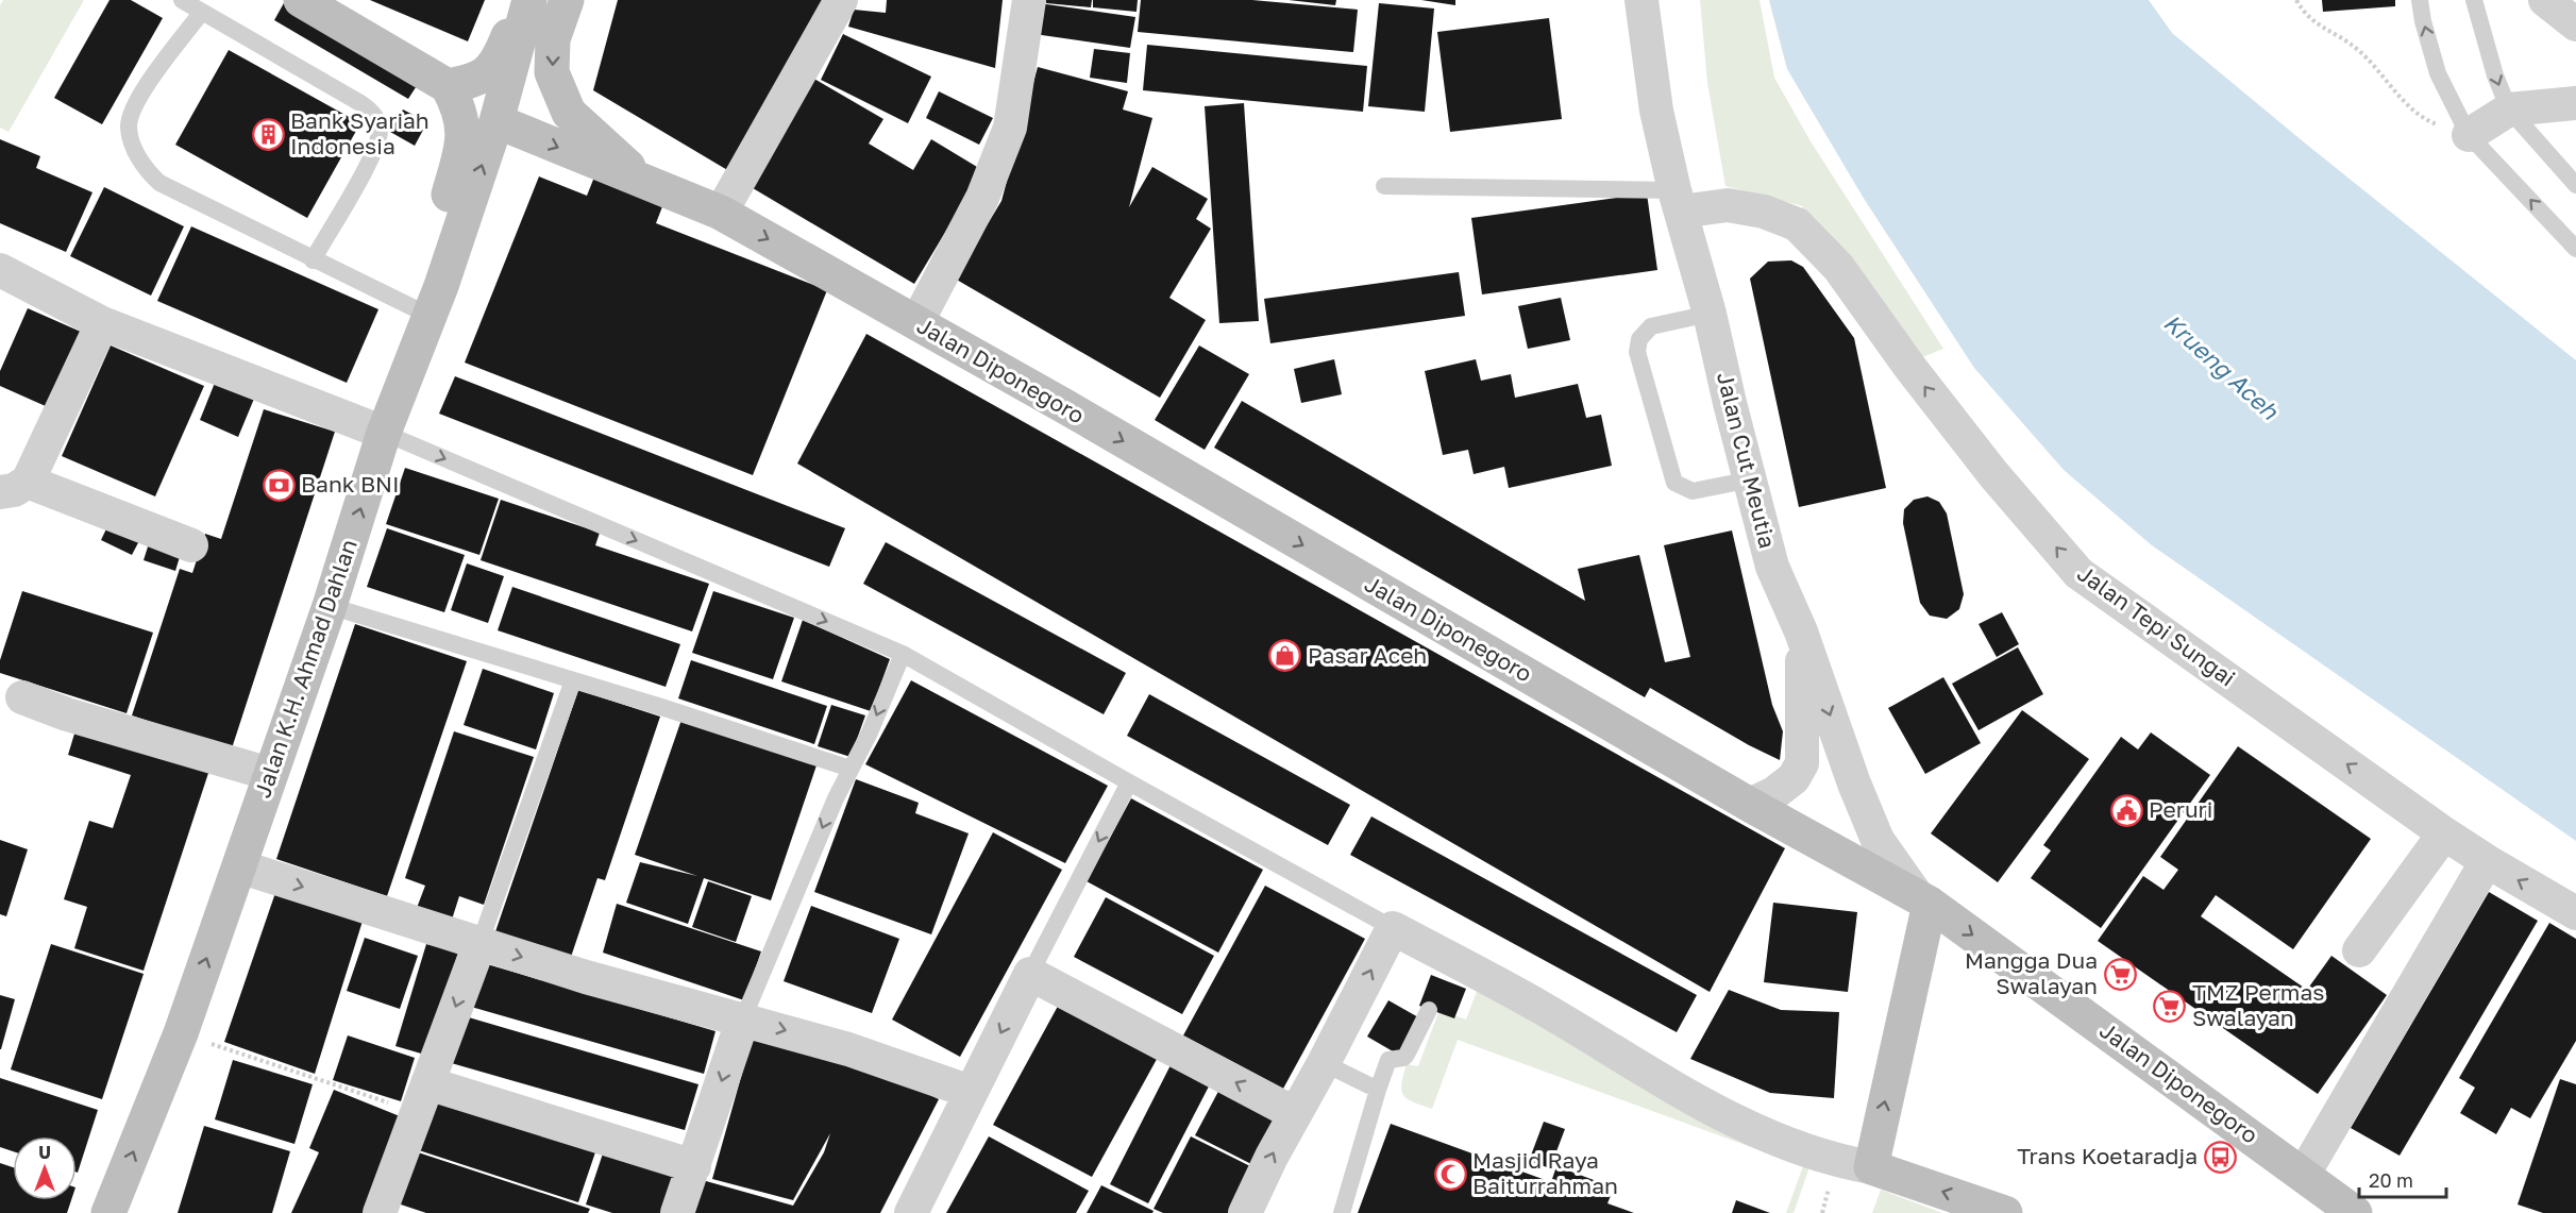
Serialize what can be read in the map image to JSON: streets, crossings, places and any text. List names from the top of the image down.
{
  "streets": {
    "main road": ["Jalan Diponegoro", "Jalan K.H. Ahmad Dahlan"],
    "street": ["Jalan Cut Meutia", "Jalan Tepi Sungai"]
  },
  "crossings": [
    ["Jalan Diponegoro", "Jalan Cut Meutia"],
    ["Jalan Diponegoro", "Jalan K.H. Ahmad Dahlan"],
    ["Jalan Cut Meutia", "Jalan Tepi Sungai"]
  ],
  "one_way": ["Jalan Diponegoro", "Jalan Tepi Sungai", "Jalan K.H. Ahmad Dahlan"],
  "water": ["Krueng Aceh"],
  "places": {
    "building": ["Bank Syariah Indonesia"],
    "bank": ["Bank BNI"],
    "shop": ["Pasar Aceh"],
    "public building": ["Peruri"],
    "supermarket": ["Mangga Dua Swalayan", "TMZ Permas Swalayan"],
    "bus stop": ["Trans Koetaradja"],
    "mosque": ["Masjid Raya Baiturrahman"]
  },
  "scale_bar": "20 m",
  "north": "top"
}
